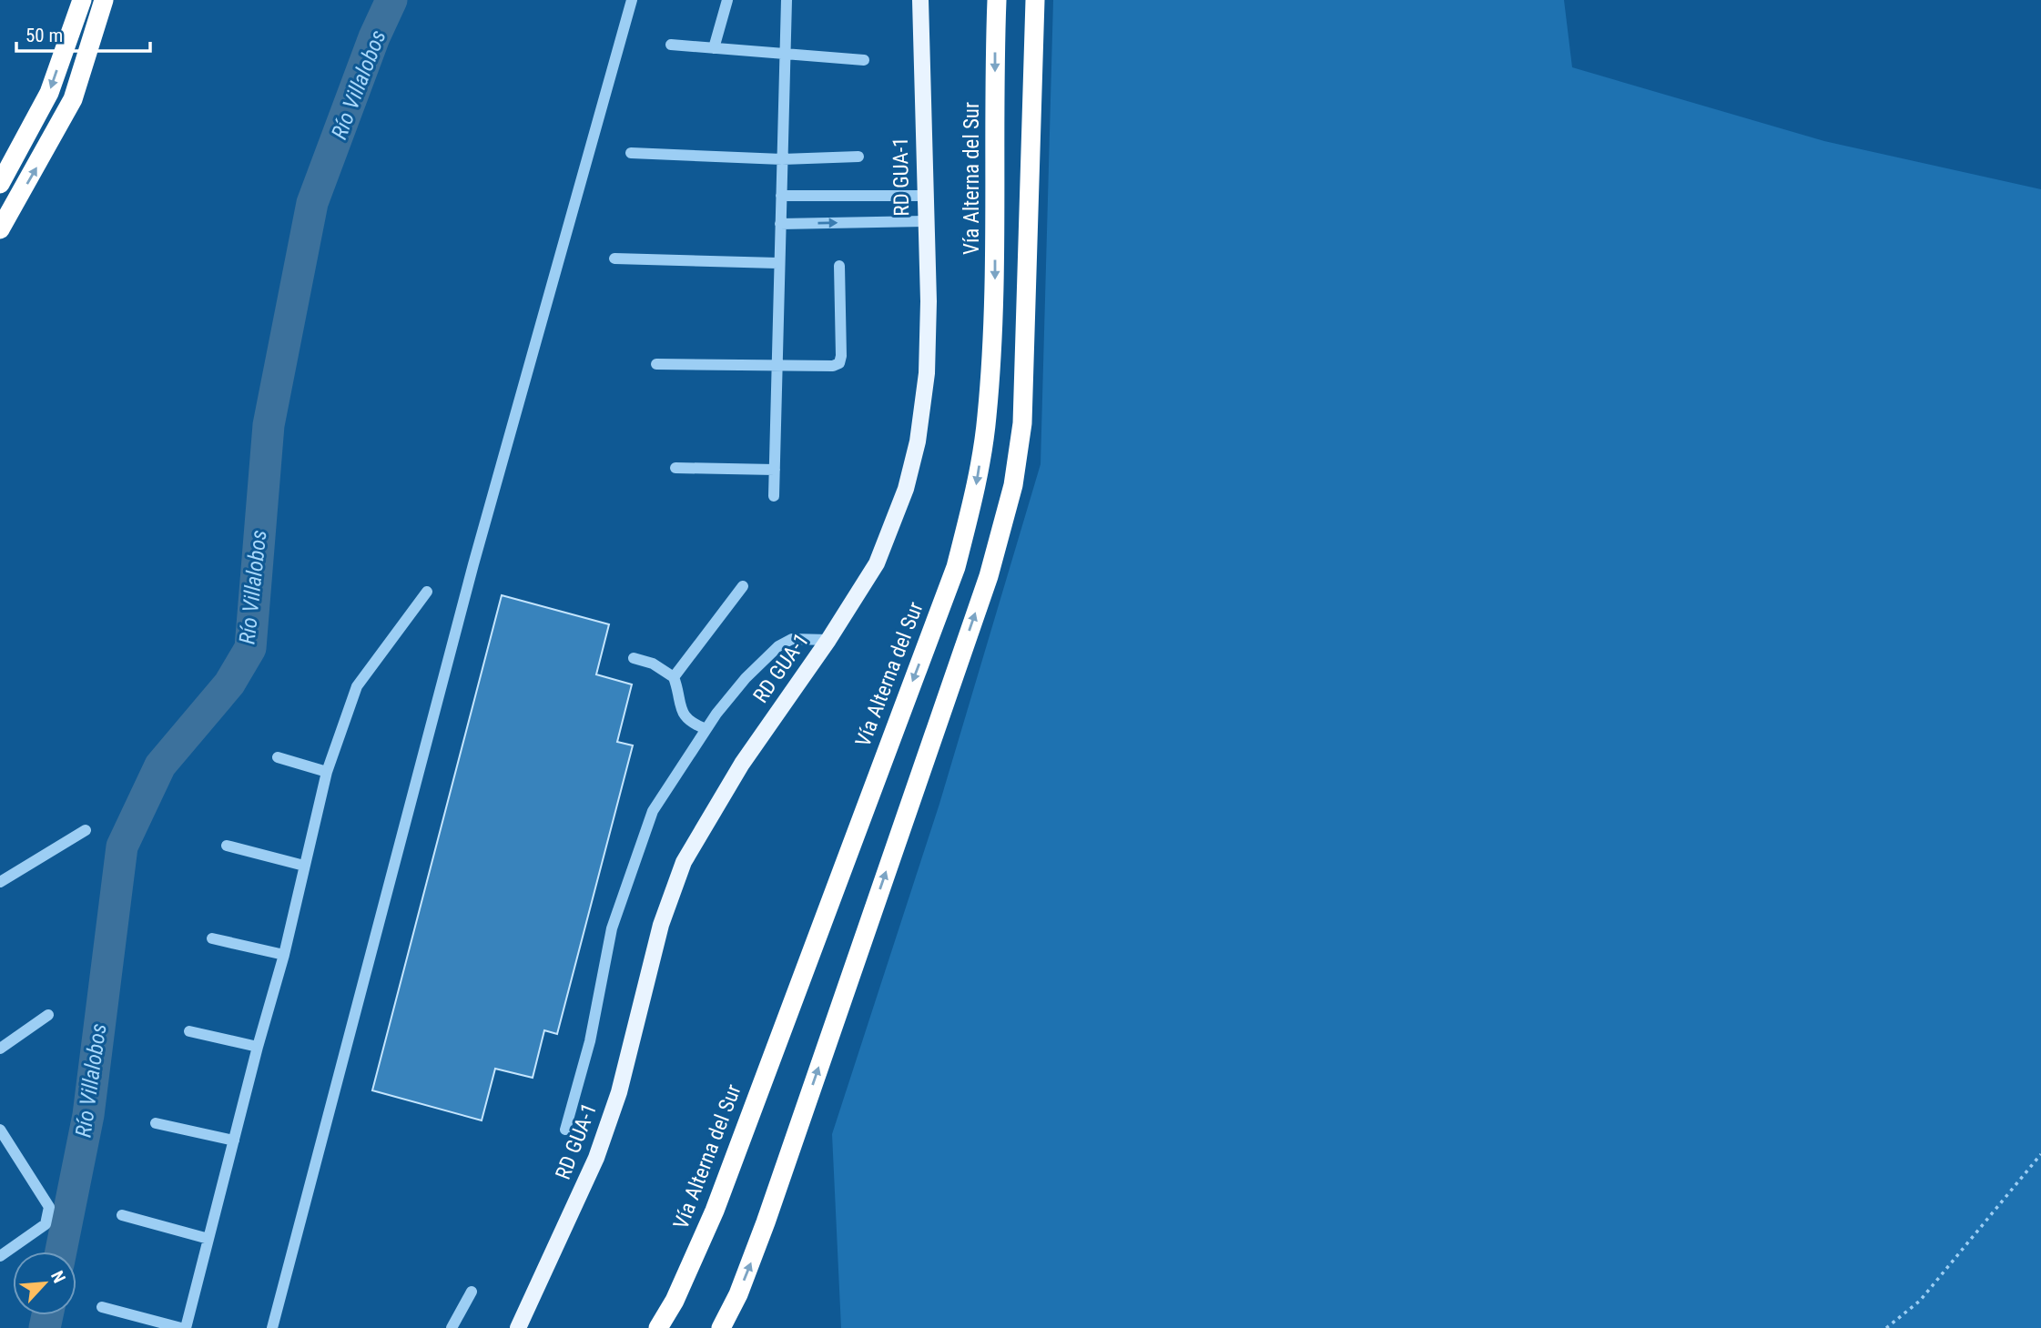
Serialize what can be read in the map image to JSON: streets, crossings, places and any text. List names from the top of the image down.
{
  "streets": {
    "highway": ["Vía Alterna del Sur"],
    "main road": ["RD GUA-1"]
  },
  "water": ["Río Villalobos"],
  "scale_bar": "50 m",
  "north": "top right"
}
